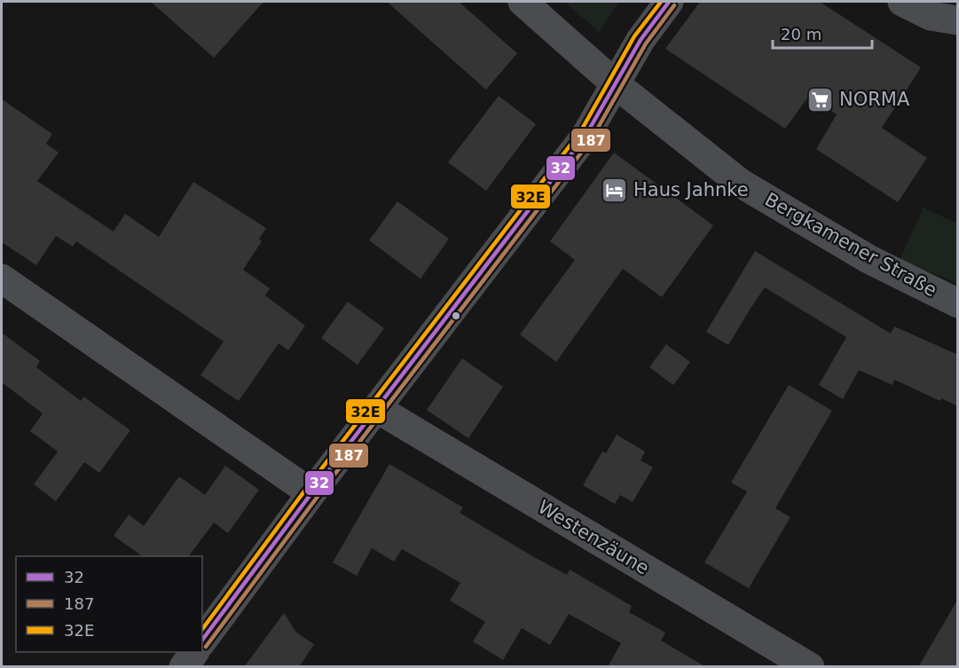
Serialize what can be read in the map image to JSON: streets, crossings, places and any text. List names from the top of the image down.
{
  "streets": {
    "street": ["Bergkamener Straße", "Westenzäune"]
  },
  "places": {
    "supermarket": ["NORMA"],
    "hotel": ["Haus Jahnke"]
  },
  "lines": ["transit line 32", "transit line 32E", "transit line 187"],
  "legend": ["32", "187", "32E"],
  "scale_bar": "20 m"
}
